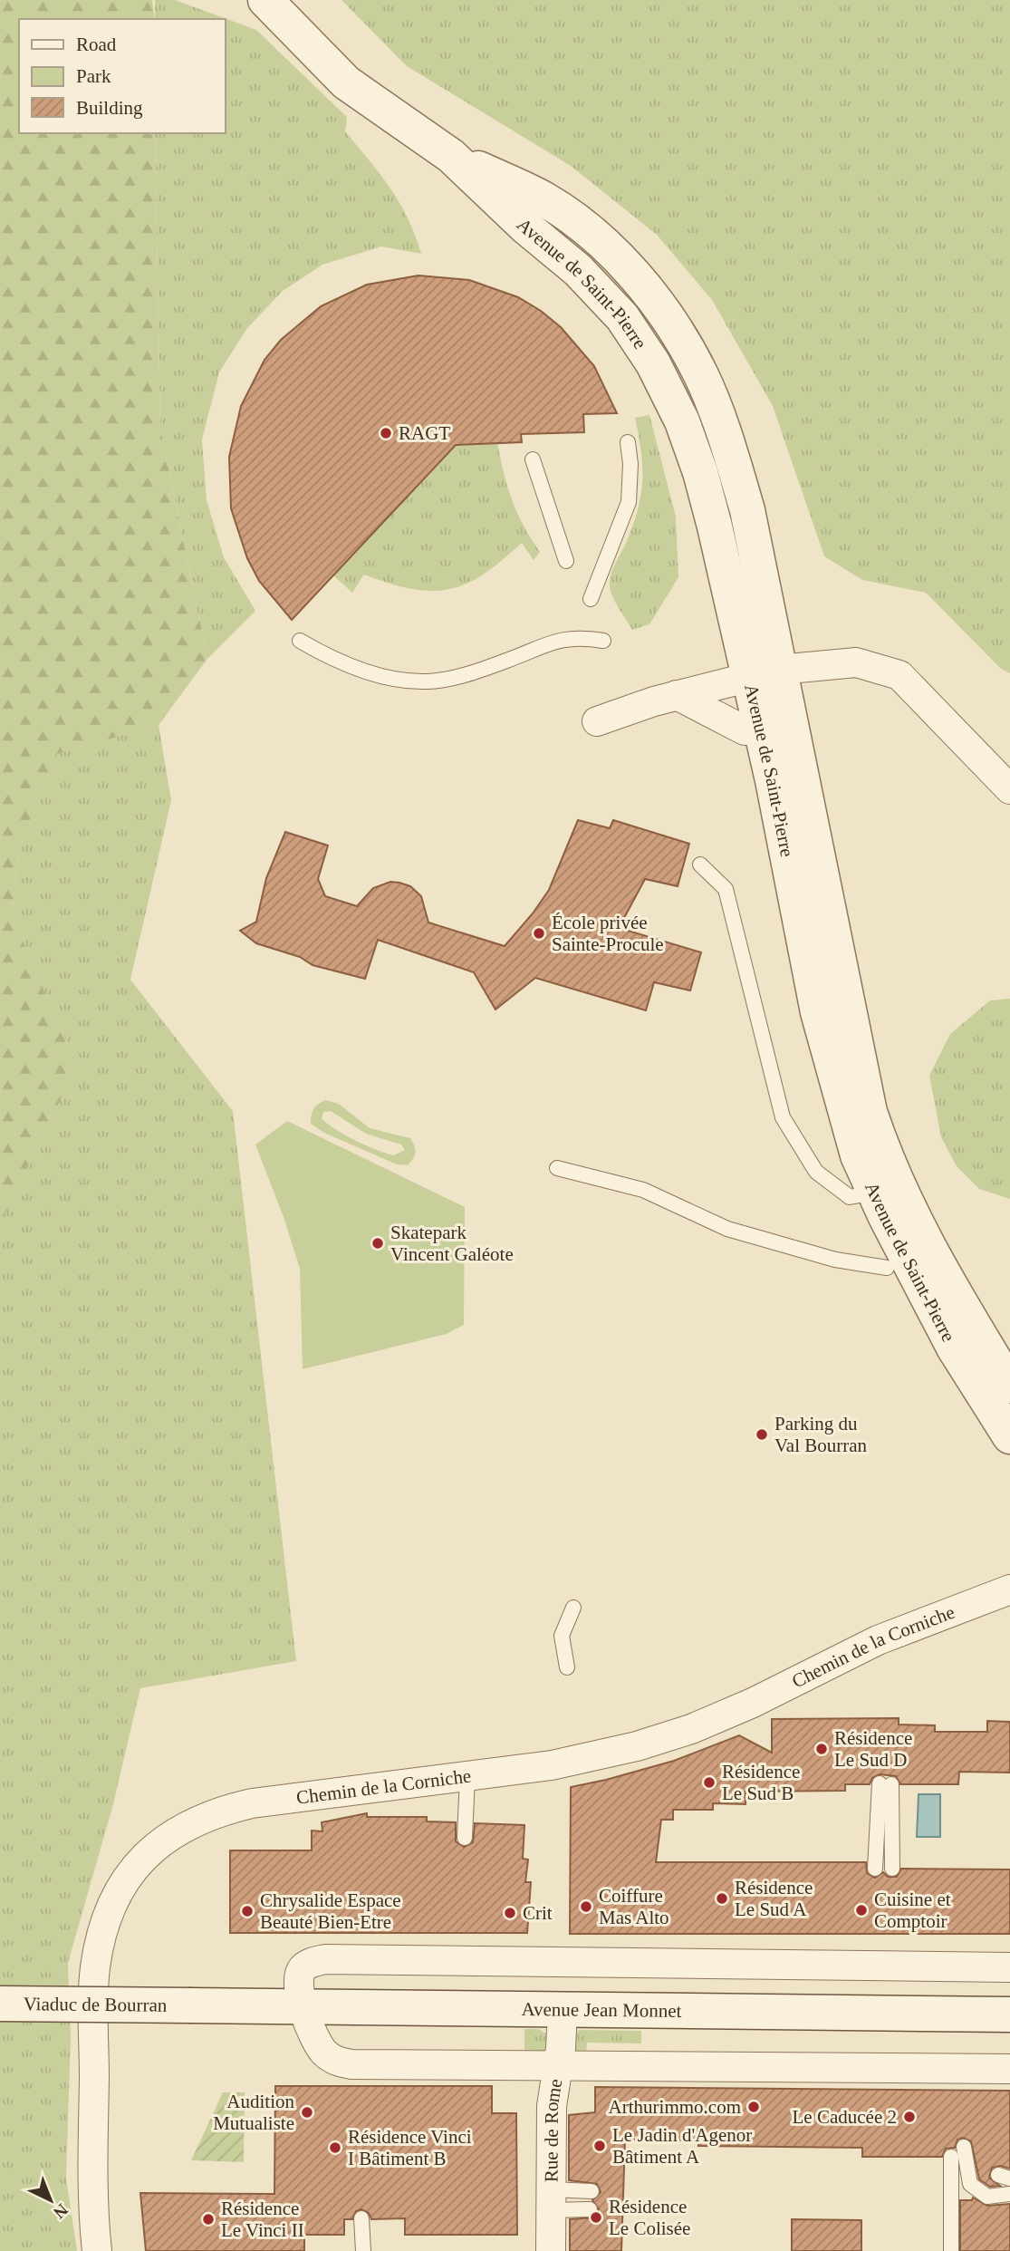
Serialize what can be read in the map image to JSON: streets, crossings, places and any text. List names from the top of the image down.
{
  "streets": {
    "street": [
      "Avenue de Saint-Pierre",
      "Chemin de la Corniche",
      "Viaduc de Bourran",
      "Avenue Jean Monnet",
      "Rue de Rome"
    ]
  },
  "crossings": [
    ["Viaduc de Bourran", "Avenue Jean Monnet"],
    ["Avenue Jean Monnet", "Rue de Rome"]
  ],
  "places": [
    "RAGT",
    "École privée Sainte-Procule",
    "Skatepark Vincent Galéote",
    "Parking du Val Bourran",
    "Résidence Le Sud D",
    "Résidence Le Sud B",
    "Résidence Le Sud A",
    "Coiffure Mas Alto",
    "Cuisine et Comptoir",
    "Chrysalide Espace Beauté Bien-Etre",
    "Crit",
    "Arthurimmo.com",
    "Audition Mutualiste",
    "Le Caducée 2",
    "Le Jadin d'Agenor Bâtiment A",
    "Résidence Vinci I Bâtiment B",
    "Résidence Le Colisée",
    "Résidence Le Vinci II"
  ],
  "legend": ["Road", "Park", "Building"],
  "north": "bottom right"
}
